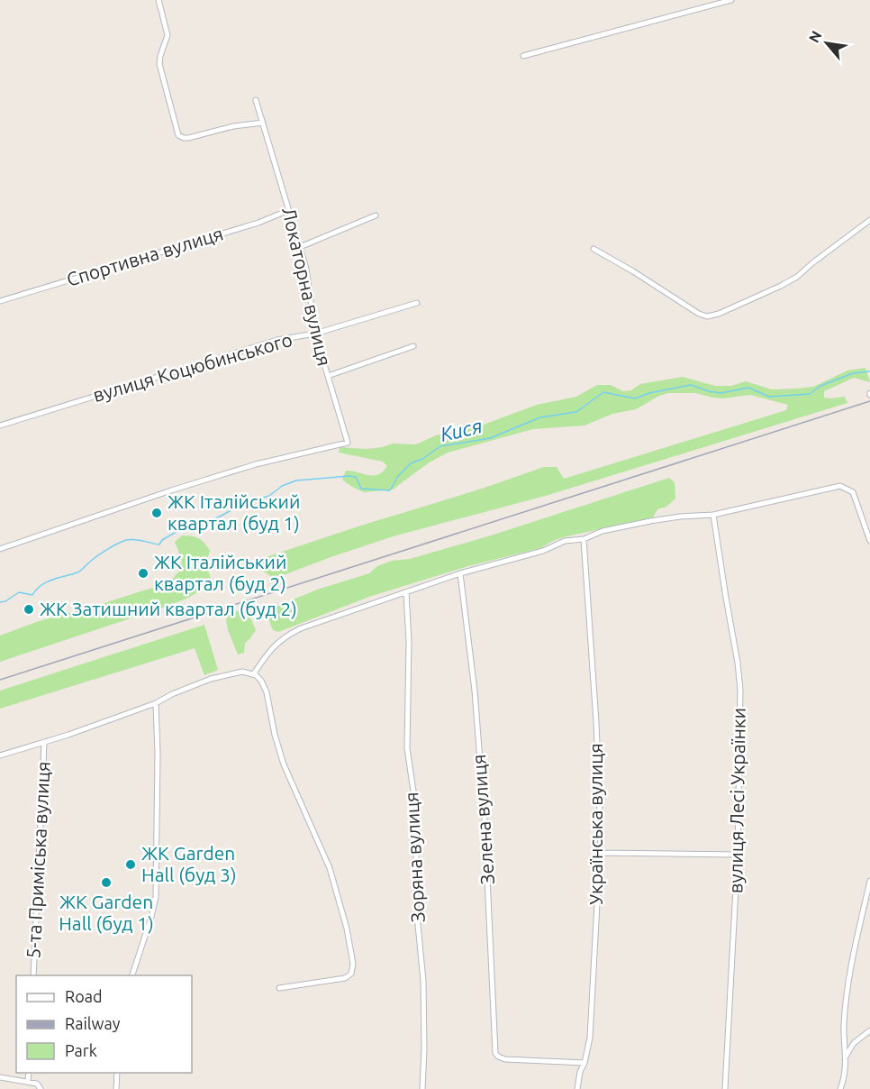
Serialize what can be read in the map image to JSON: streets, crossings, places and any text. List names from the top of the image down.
{
  "streets": {
    "street": [
      "Спортивна вулиця",
      "Локаторна вулиця",
      "вулиця Коцюбинського",
      "вулиця Лесі Українки",
      "Зелена вулиця",
      "Українська вулиця",
      "Зоряна вулиця",
      "5-та Приміська вулиця"
    ]
  },
  "crossings": [
    ["Спортивна вулиця", "Локаторна вулиця"],
    ["Локаторна вулиця", "вулиця Коцюбинського"],
    ["Зелена вулиця", "Українська вулиця"]
  ],
  "water": ["Кися"],
  "places": [
    "ЖК Італійський квартал (буд 1)",
    "ЖК Італійський квартал (буд 2)",
    "ЖК Затишний квартал (буд 2)",
    "ЖК Garden Hall (буд 3)",
    "ЖК Garden Hall (буд 1)"
  ],
  "legend": ["Road", "Railway", "Park"],
  "north": "top left"
}
